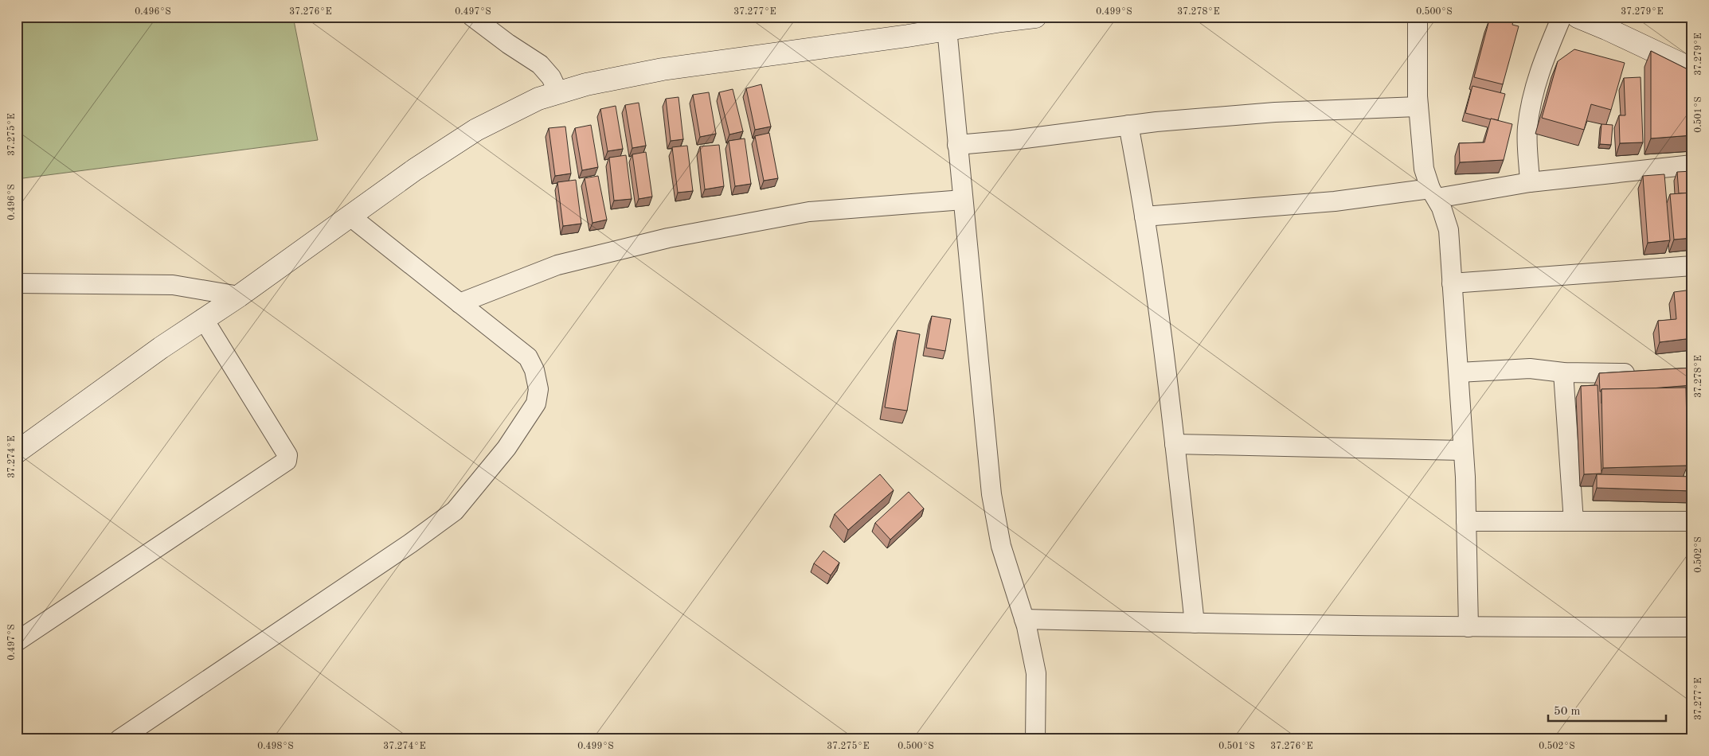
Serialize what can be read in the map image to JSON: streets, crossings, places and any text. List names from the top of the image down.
{
  "scale_bar": "50 m",
  "coordinates": [
    "0.496°S",
    "37.276°E",
    "0.497°S",
    "37.277°E",
    "0.499°S",
    "37.278°E",
    "0.500°S",
    "37.279°E",
    "0.501°S",
    "37.275°E",
    "37.274°E",
    "0.502°S",
    "0.498°S"
  ]
}
